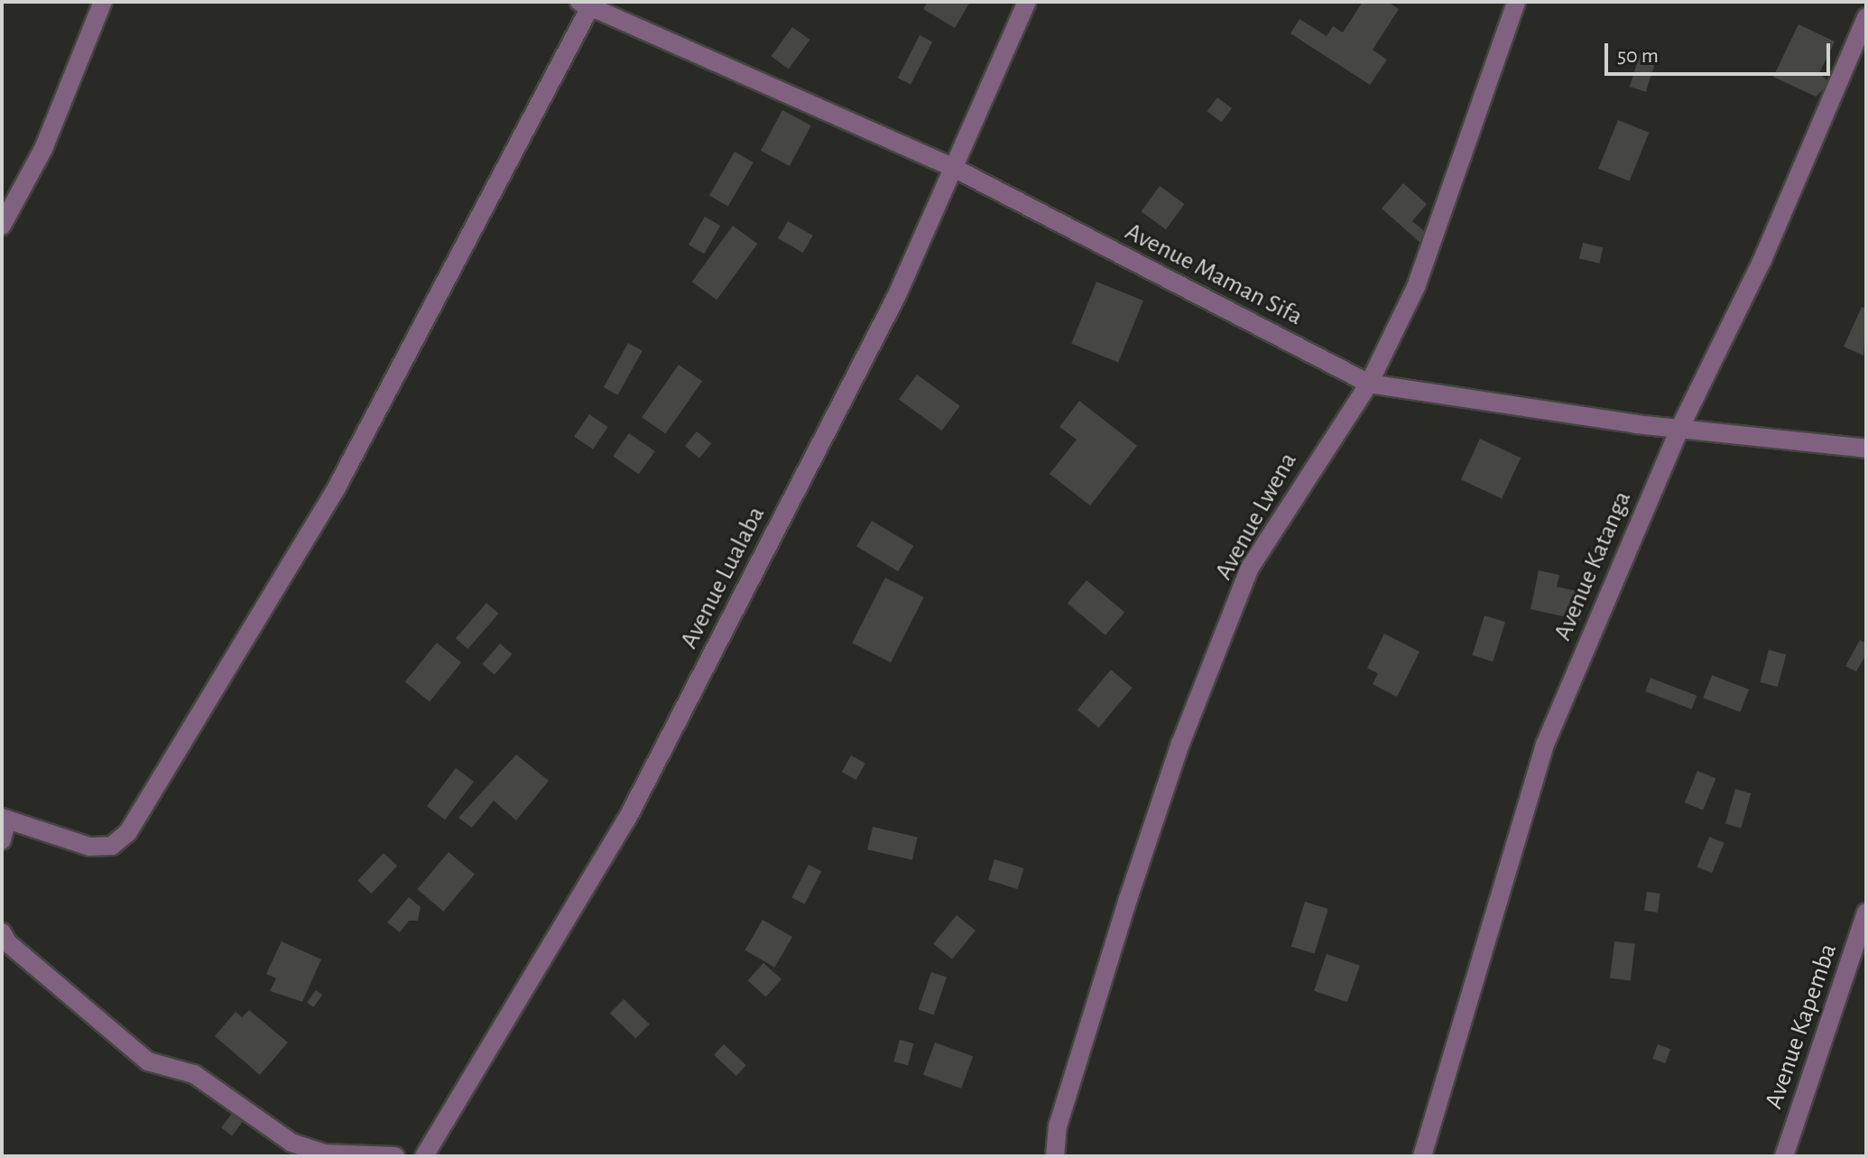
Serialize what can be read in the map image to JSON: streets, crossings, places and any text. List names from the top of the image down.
{
  "streets": {
    "street": [
      "Avenue Maman Sifa",
      "Avenue Lwena",
      "Avenue Katanga",
      "Avenue Lualaba",
      "Avenue Kapemba"
    ]
  },
  "crossings": [
    ["Avenue Maman Sifa", "Avenue Lwena"],
    ["Avenue Maman Sifa", "Avenue Katanga"],
    ["Avenue Maman Sifa", "Avenue Lualaba"]
  ],
  "scale_bar": "50 m"
}
